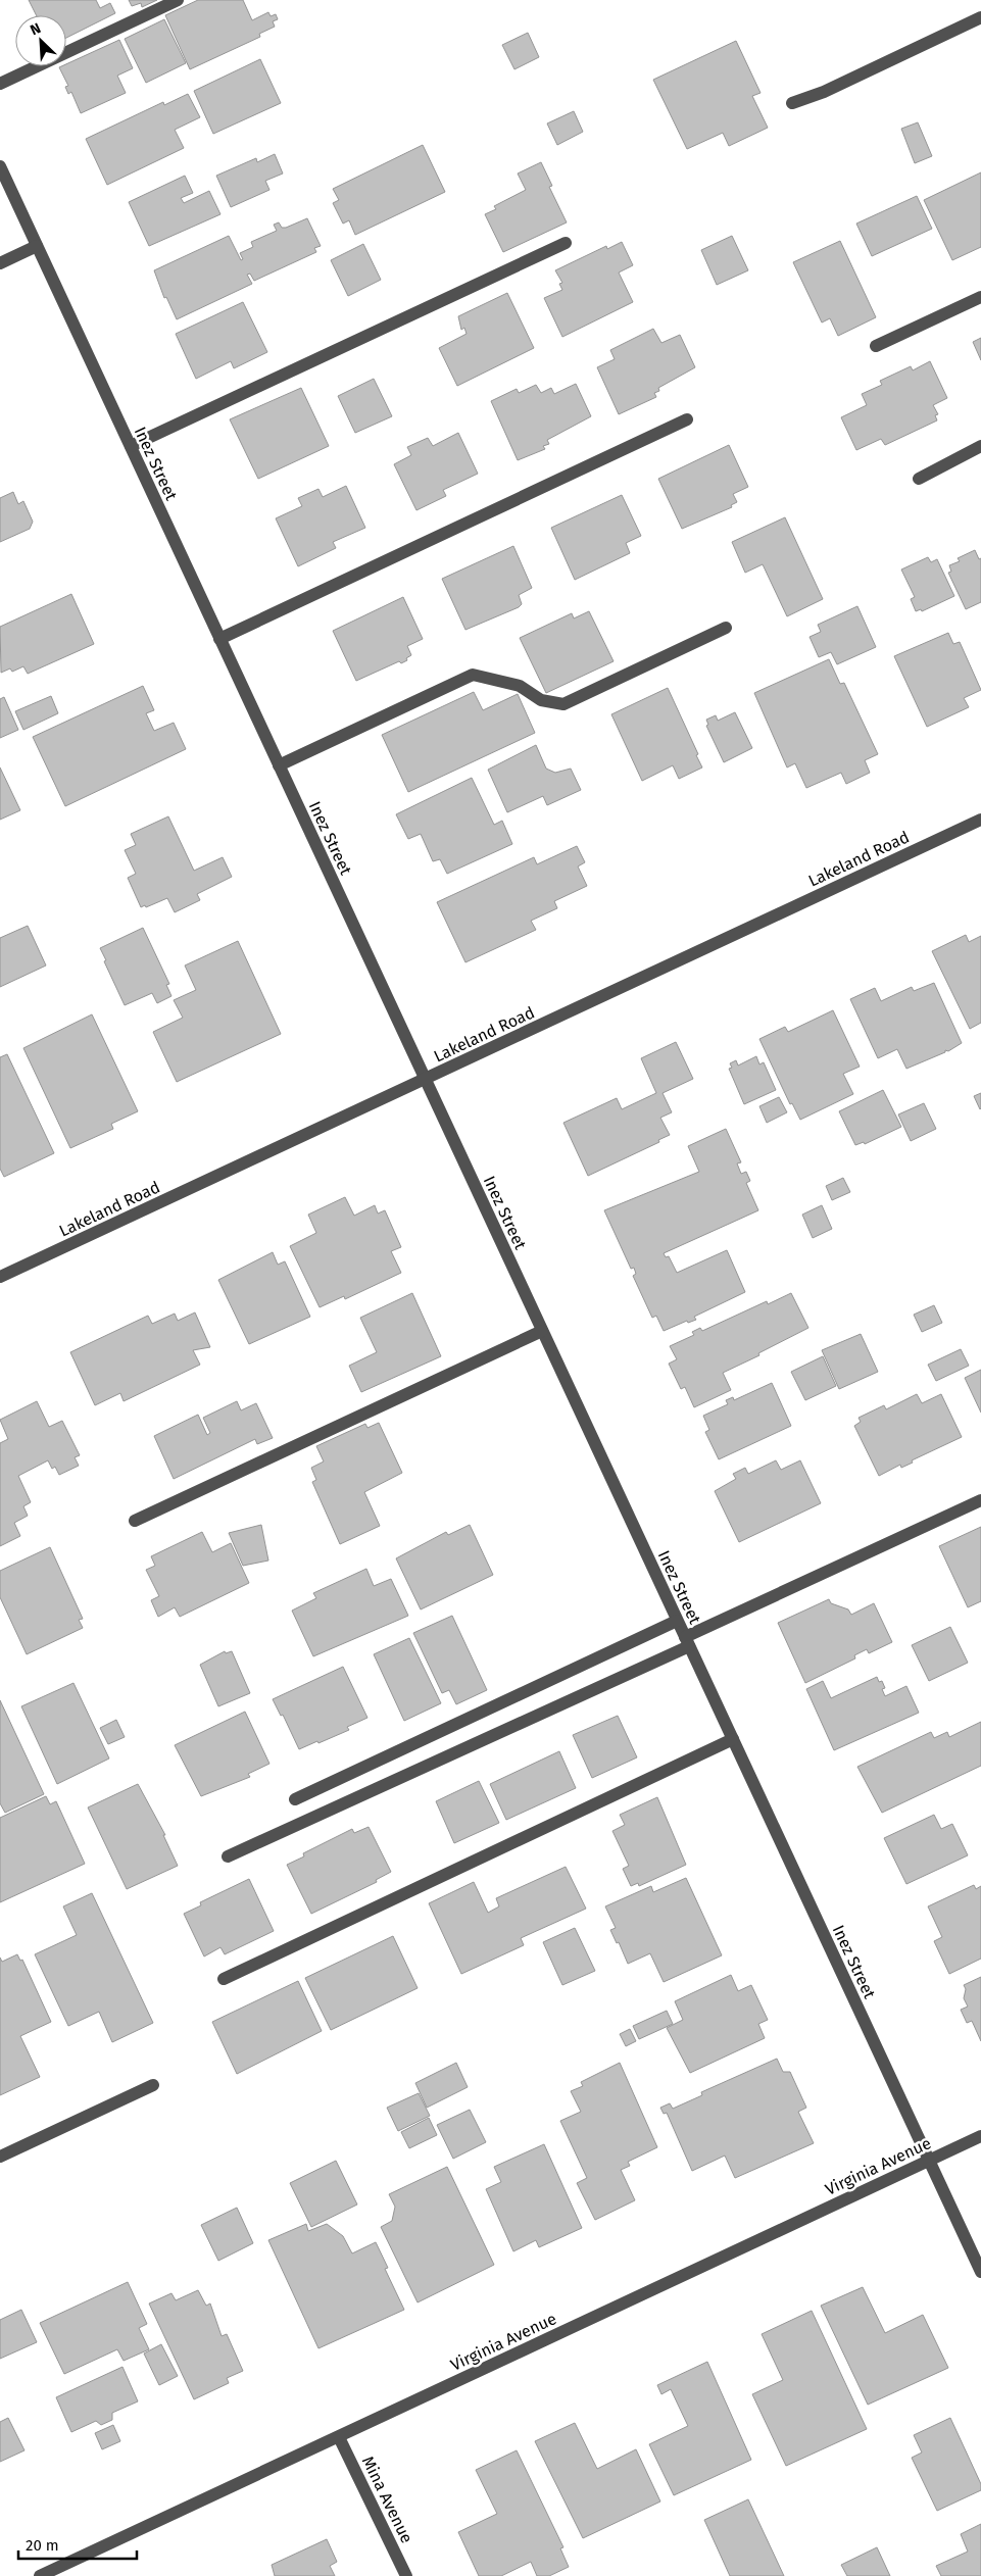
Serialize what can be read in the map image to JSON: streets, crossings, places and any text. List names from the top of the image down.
{
  "streets": {
    "street": [
      "Inez Street",
      "Lakeland Road",
      "Virginia Avenue",
      "Mina Avenue"
    ]
  },
  "crossings": [
    ["Inez Street", "Lakeland Road"],
    ["Inez Street", "Virginia Avenue"],
    ["Virginia Avenue", "Mina Avenue"]
  ],
  "scale_bar": "20 m",
  "north": "top left"
}
